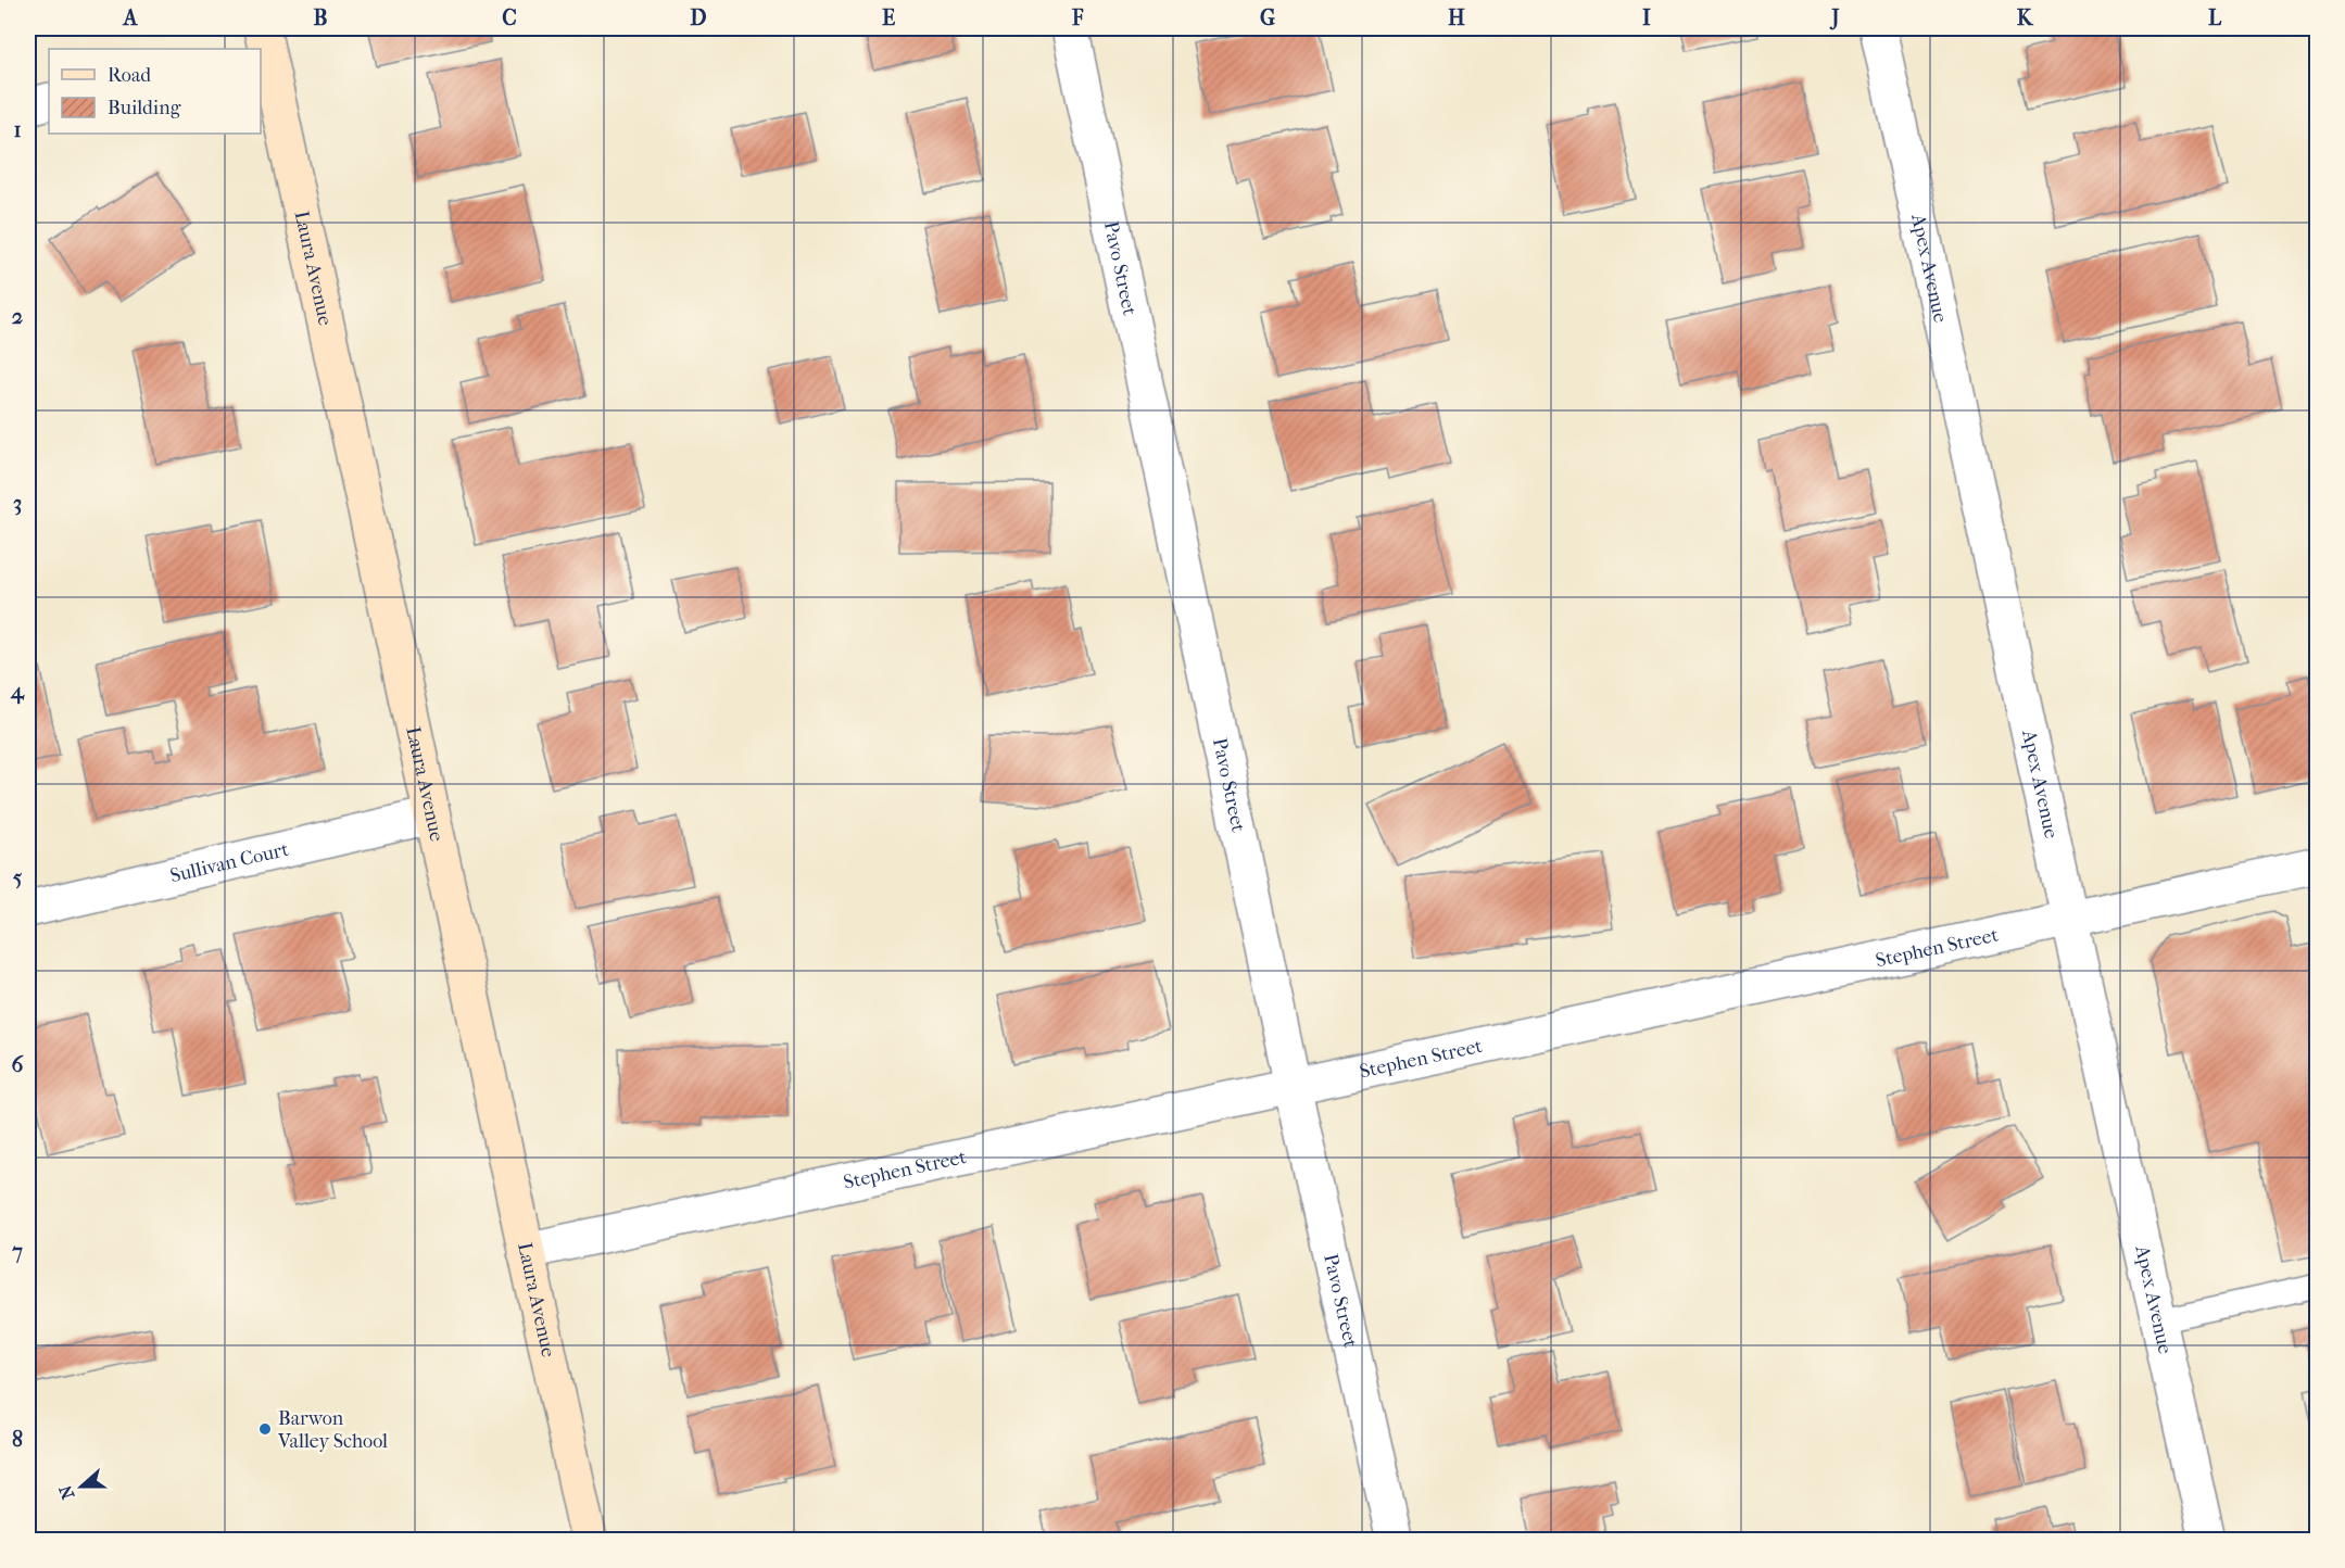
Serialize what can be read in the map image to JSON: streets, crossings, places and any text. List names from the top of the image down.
{
  "streets": {
    "street": [
      "Laura Avenue",
      "Pavo Street",
      "Apex Avenue",
      "Sullivan Court",
      "Stephen Street"
    ]
  },
  "crossings": [
    ["Laura Avenue", "Sullivan Court"],
    ["Laura Avenue", "Stephen Street"],
    ["Pavo Street", "Stephen Street"],
    ["Apex Avenue", "Stephen Street"]
  ],
  "places": ["Barwon Valley School"],
  "legend": ["Road", "Building"],
  "north": "left",
  "grid": {
    "columns": [
      "A",
      "B",
      "C",
      "D",
      "E",
      "F",
      "G",
      "H",
      "I",
      "J",
      "K",
      "L"
    ],
    "rows": [
      "1",
      "2",
      "3",
      "4",
      "5",
      "6",
      "7",
      "8"
    ]
  }
}
